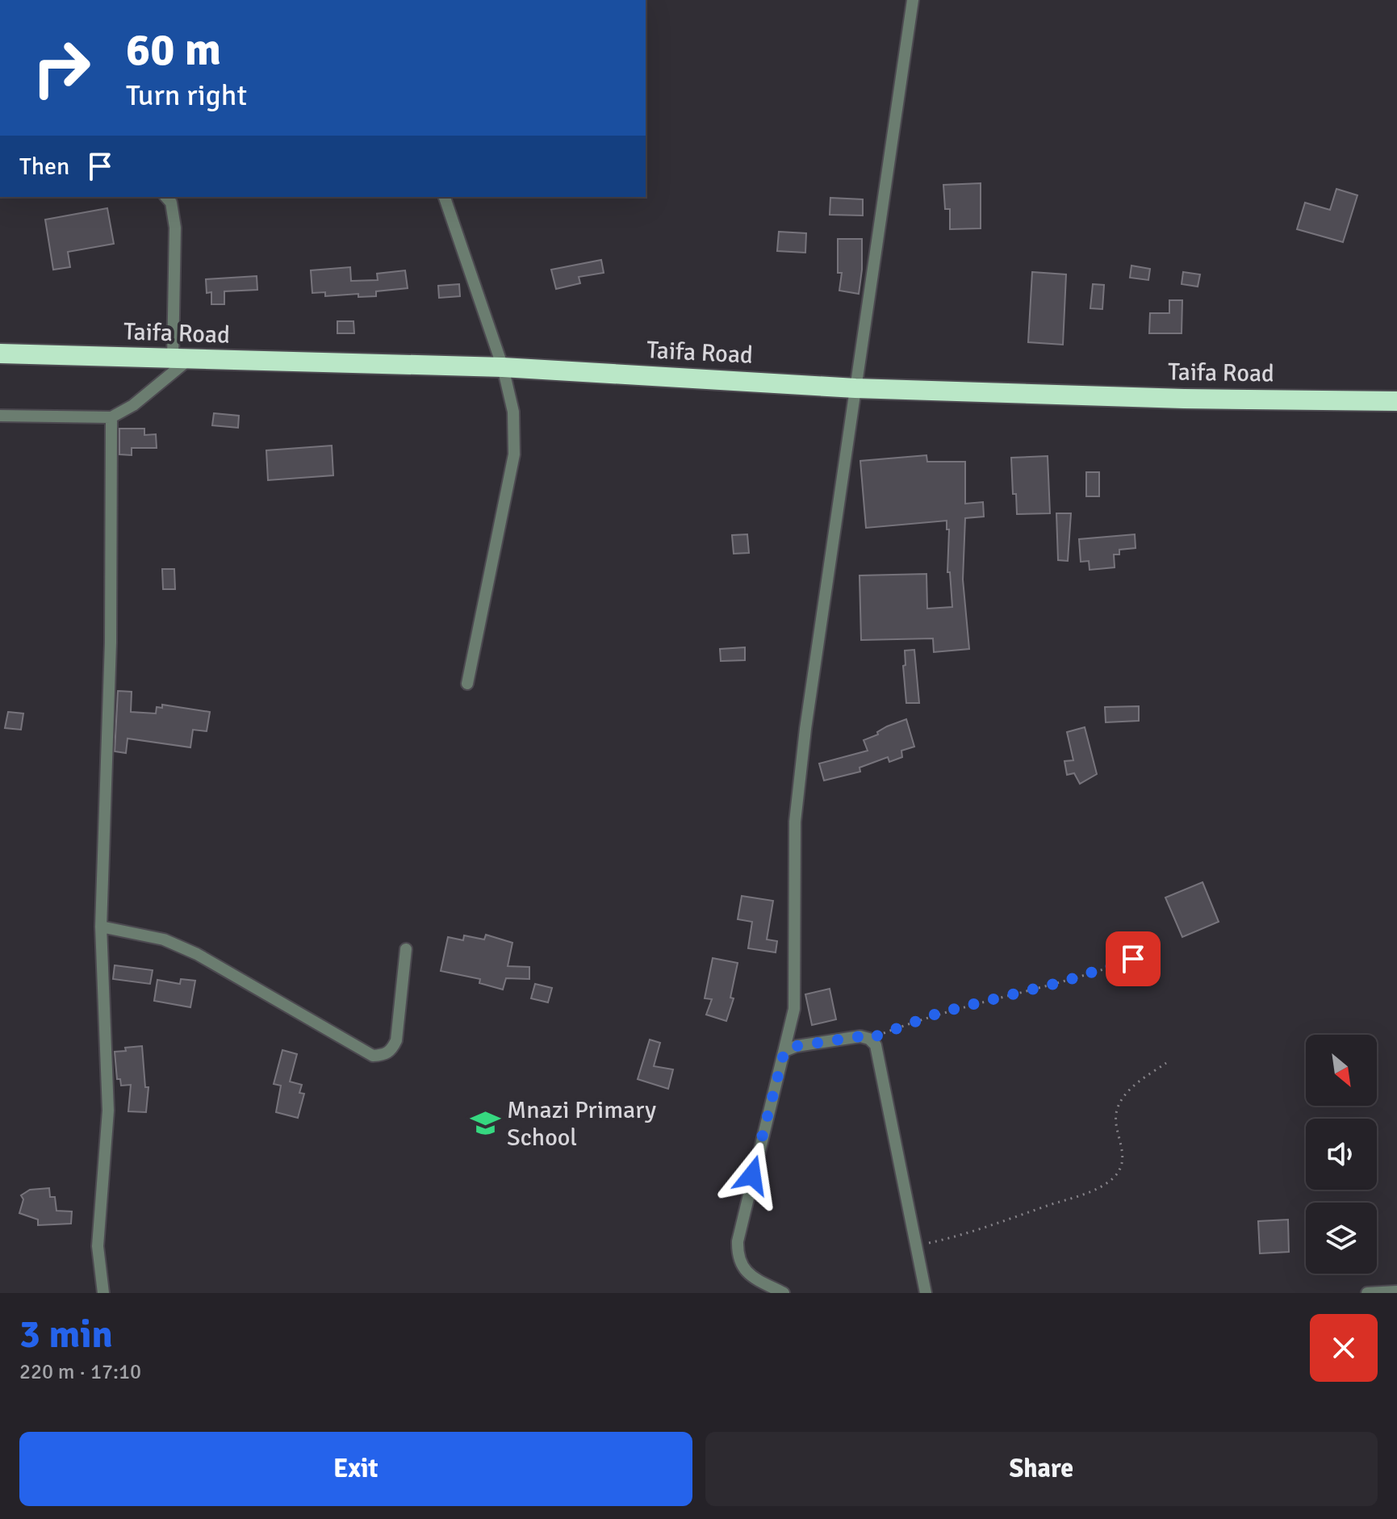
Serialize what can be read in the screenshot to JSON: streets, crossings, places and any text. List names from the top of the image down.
{
  "streets": {
    "highway": ["Taifa Road"]
  },
  "places": {
    "school or university": ["Mnazi Primary School"]
  },
  "north": "bottom right",
  "page": {
    "turn": ["60 m", "Turn right"],
    "then": "Then",
    "heading": ["3 min", "220 m · 17:10"],
    "buttons": ["Exit", "Share"]
  }
}
